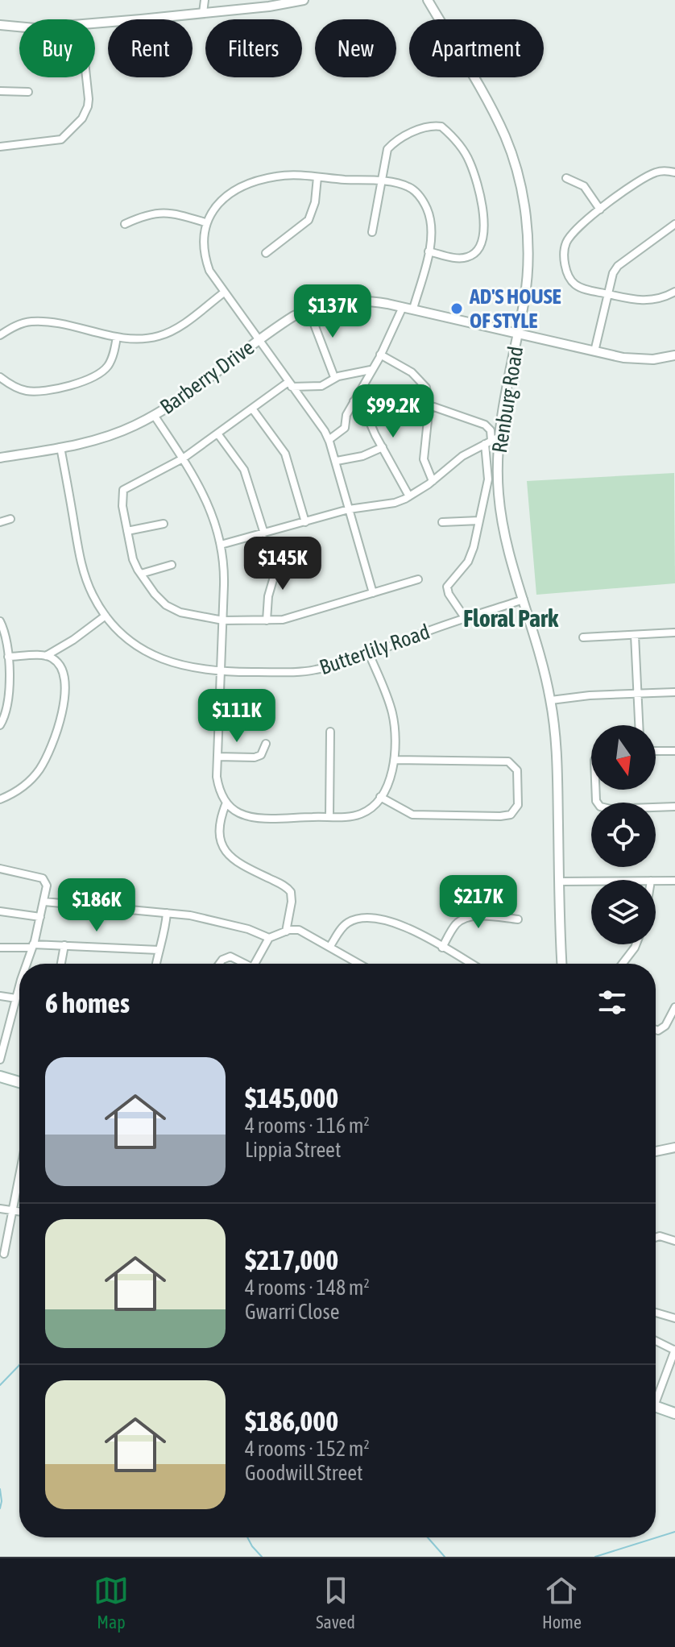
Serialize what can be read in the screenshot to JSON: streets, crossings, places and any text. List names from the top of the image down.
{
  "streets": {
    "street": ["Barberry Drive", "Renburg Road", "Butterlily Road"]
  },
  "crossings": [
    ["Barberry Drive", "Renburg Road"],
    ["Barberry Drive", "Butterlily Road"],
    ["Renburg Road", "Butterlily Road"]
  ],
  "districts": ["Floral Park"],
  "places": ["AD'S HOUSE OF STYLE"],
  "north": "bottom",
  "page": {
    "chip": [
      "Buy",
      "Rent",
      "Filters",
      "New",
      "Apartment"
    ],
    "price": [
      "$137K",
      "$99.2K",
      "$145K",
      "$111K",
      "$217K",
      "$186K"
    ],
    "heading": "6 homes",
    "list": [
      {
        "name": "$145,000",
        "note": "4 rooms · 116 m² · Lippia Street"
      },
      {
        "name": "$217,000",
        "note": "4 rooms · 148 m² · Gwarri Close"
      },
      {
        "name": "$186,000",
        "note": "4 rooms · 152 m² · Goodwill Street"
      }
    ],
    "tabs": ["Map", "Saved", "Home"]
  }
}
